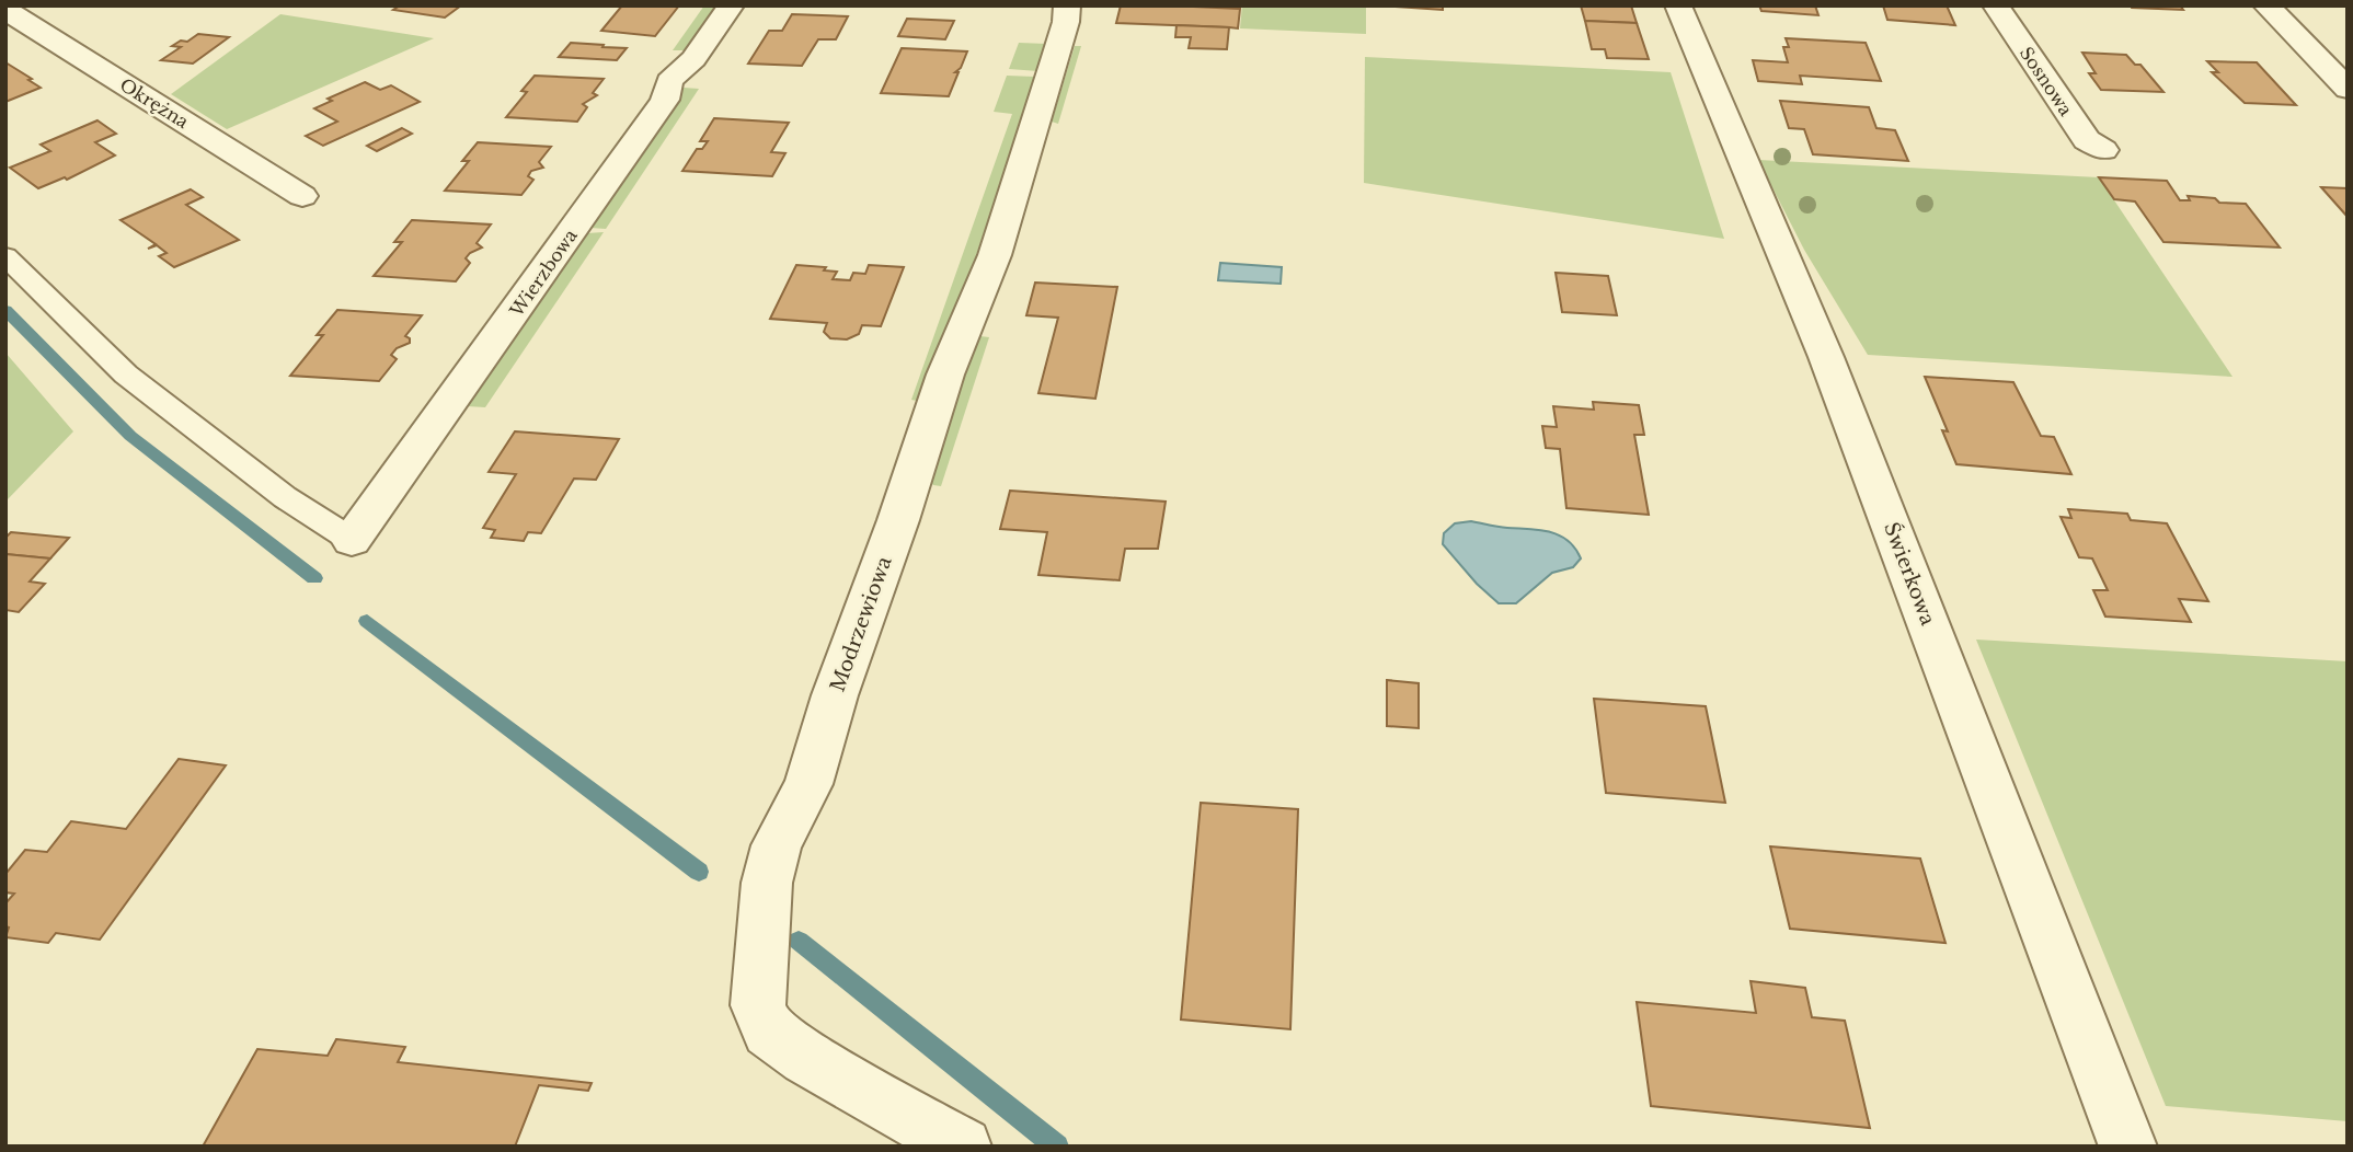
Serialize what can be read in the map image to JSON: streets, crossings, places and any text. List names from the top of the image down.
{
  "streets": {
    "street": [
      "Sosnowa",
      "Okrężna",
      "Wierzbowa",
      "Świerkowa",
      "Modrzewiowa"
    ]
  }
}
